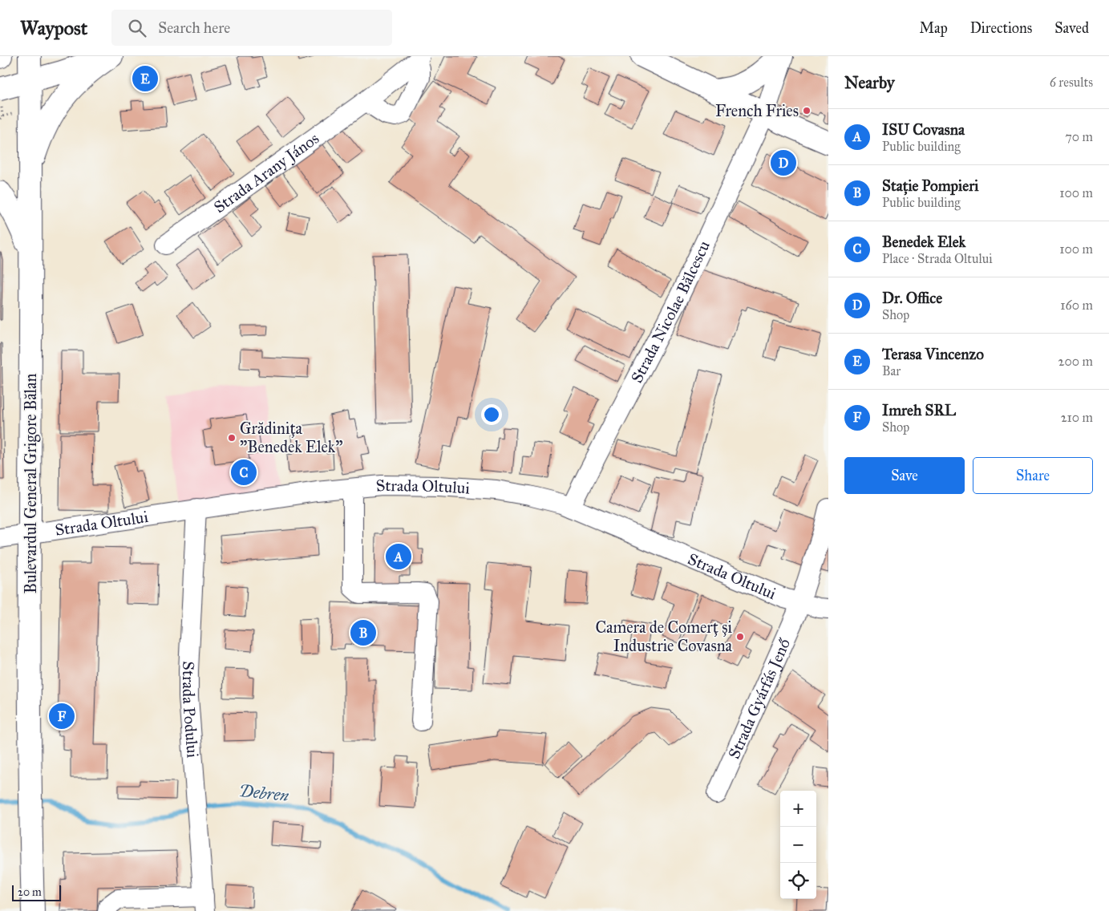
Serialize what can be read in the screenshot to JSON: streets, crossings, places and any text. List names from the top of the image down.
{
  "streets": {
    "main road": ["Bulevardul General Grigore Bălan"],
    "street": [
      "Strada Arany János",
      "Strada Nicolae Bălcescu",
      "Strada Oltului",
      "Strada Gyárfás Jenő",
      "Strada Podului"
    ]
  },
  "crossings": [
    ["Strada Nicolae Bălcescu", "Strada Oltului"],
    ["Bulevardul General Grigore Bălan", "Strada Oltului"],
    ["Strada Oltului", "Strada Gyárfás Jenő"],
    ["Strada Oltului", "Strada Podului"]
  ],
  "water": ["Debren"],
  "places": ["French Fries", "Grădinița \"Benedek Elek\"", "Camera de Comerț și Industrie Covasna"],
  "scale_bar": "20 m",
  "page": {
    "header": "Waypost",
    "search": "Search here",
    "nav": ["Map", "Directions", "Saved"],
    "heading": ["Nearby", "6 results"],
    "pins": [
      "E",
      "D",
      "C",
      "A",
      "B",
      "F"
    ],
    "list": [
      {
        "mark": "A",
        "name": "ISU Covasna",
        "note": "Public building",
        "value": "70 m"
      },
      {
        "mark": "B",
        "name": "Stație Pompieri",
        "note": "Public building",
        "value": "100 m"
      },
      {
        "mark": "C",
        "name": "Benedek Elek",
        "note": "Place · Strada Oltului",
        "value": "100 m"
      },
      {
        "mark": "D",
        "name": "Dr. Office",
        "note": "Shop",
        "value": "160 m"
      },
      {
        "mark": "E",
        "name": "Terasa Vincenzo",
        "note": "Bar",
        "value": "200 m"
      },
      {
        "mark": "F",
        "name": "Imreh SRL",
        "note": "Shop",
        "value": "210 m"
      }
    ],
    "buttons": ["Save", "Share"],
    "map_buttons": ["+", "−"],
    "scale": "20 m"
  }
}
